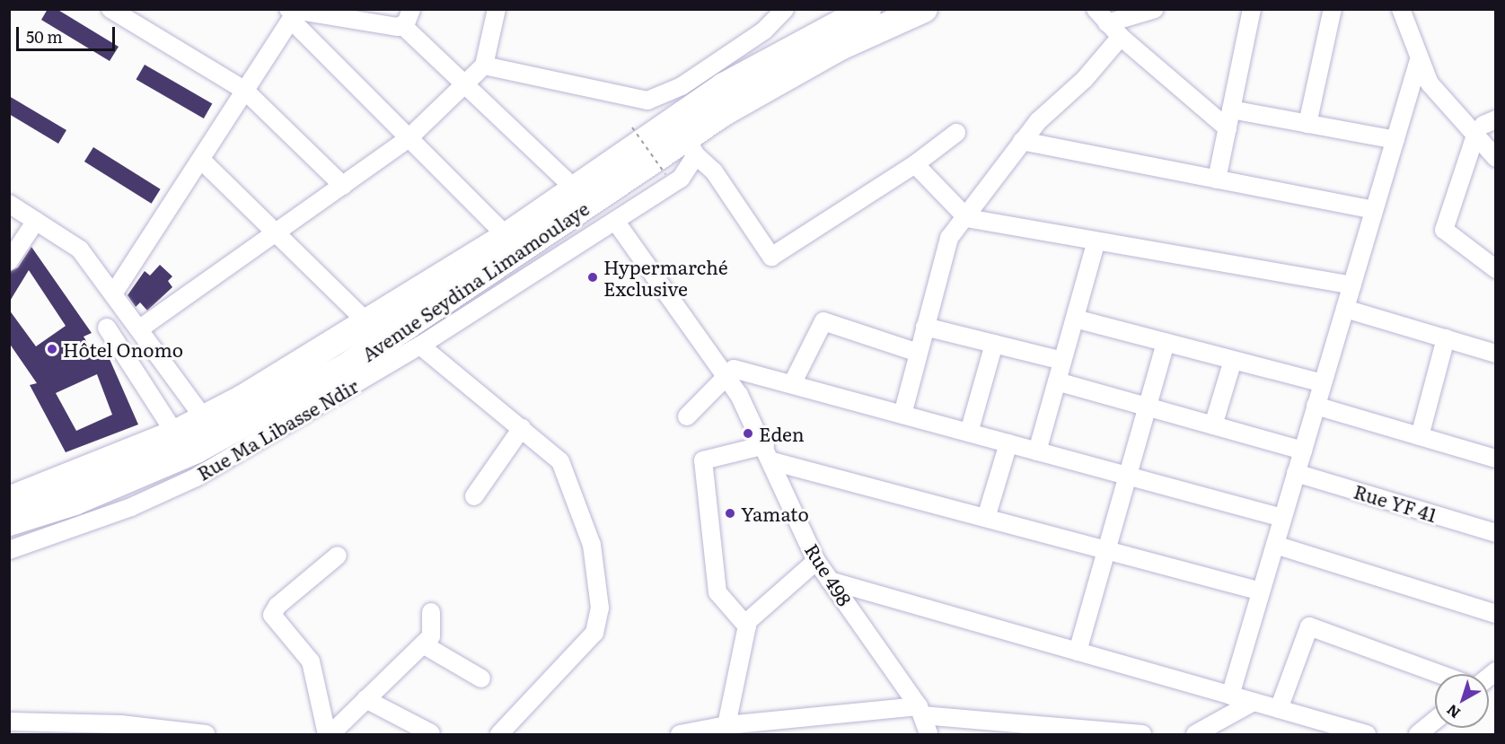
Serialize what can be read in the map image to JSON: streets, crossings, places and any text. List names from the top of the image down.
{
  "streets": {
    "highway": ["Avenue Seydina Limamoulaye"],
    "street": ["Rue Ma Libasse Ndir", "Rue YF 41", "Rue 498"]
  },
  "crossings": [
    ["Avenue Seydina Limamoulaye", "Rue Ma Libasse Ndir"],
    ["Rue Ma Libasse Ndir", "Rue 498"]
  ],
  "places": [
    "Hypermarché Exclusive",
    "Hôtel Onomo",
    "Eden",
    "Yamato"
  ],
  "scale_bar": "50 m",
  "north": "bottom left"
}
